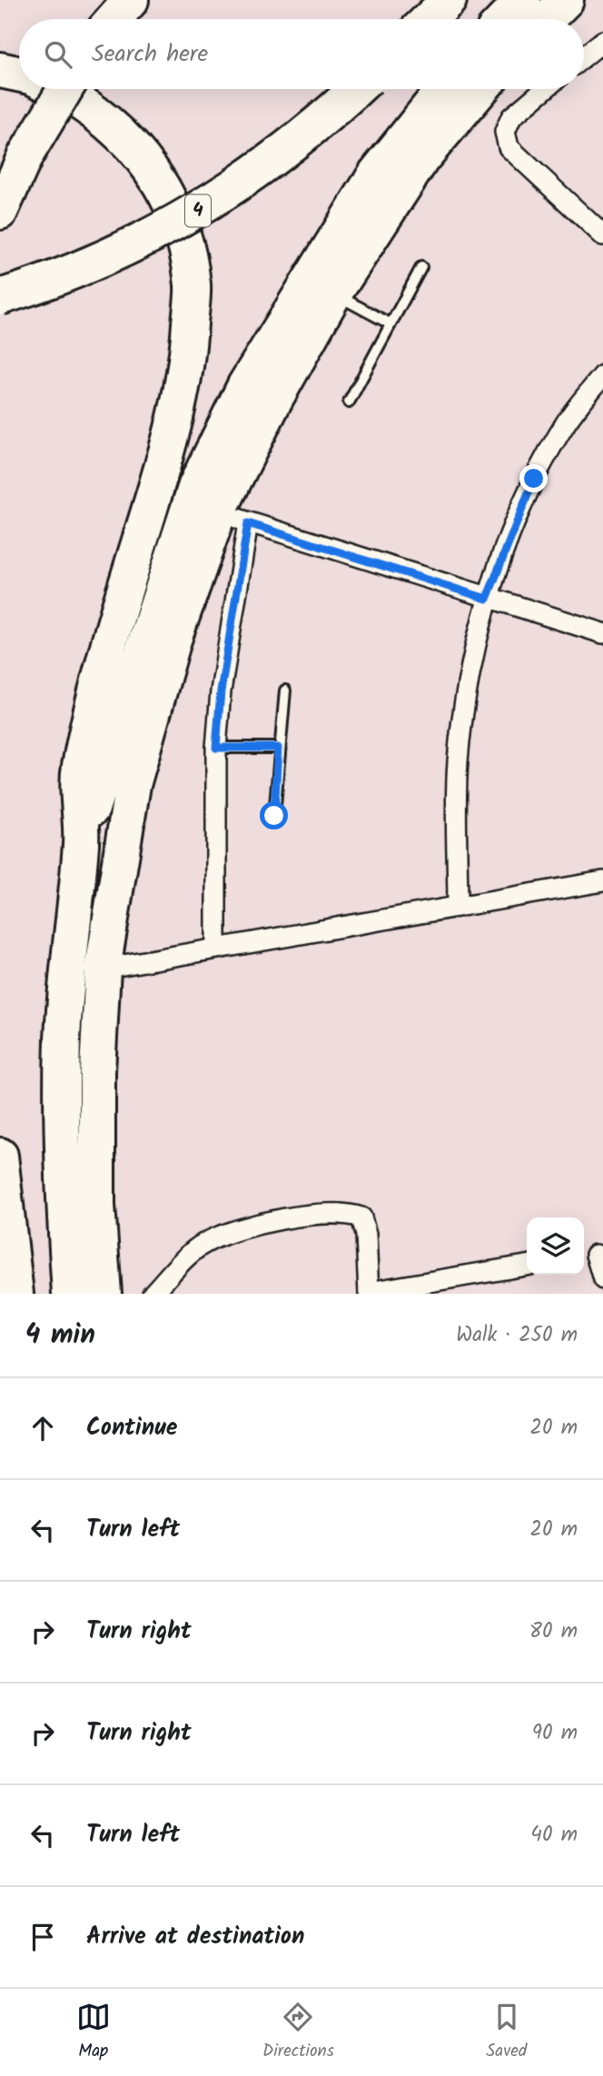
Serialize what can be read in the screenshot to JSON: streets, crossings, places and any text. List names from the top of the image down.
{
  "streets": {
    "highway": ["4"]
  },
  "page": {
    "search": "Search here",
    "heading": ["4 min", "Walk · 250 m"],
    "list": [
      ["Continue", "20 m"],
      ["Turn left", "20 m"],
      ["Turn right", "80 m"],
      ["Turn right", "90 m"],
      ["Turn left", "40 m"],
      "Arrive at destination"
    ],
    "nav": ["Map", "Directions", "Saved"]
  }
}
